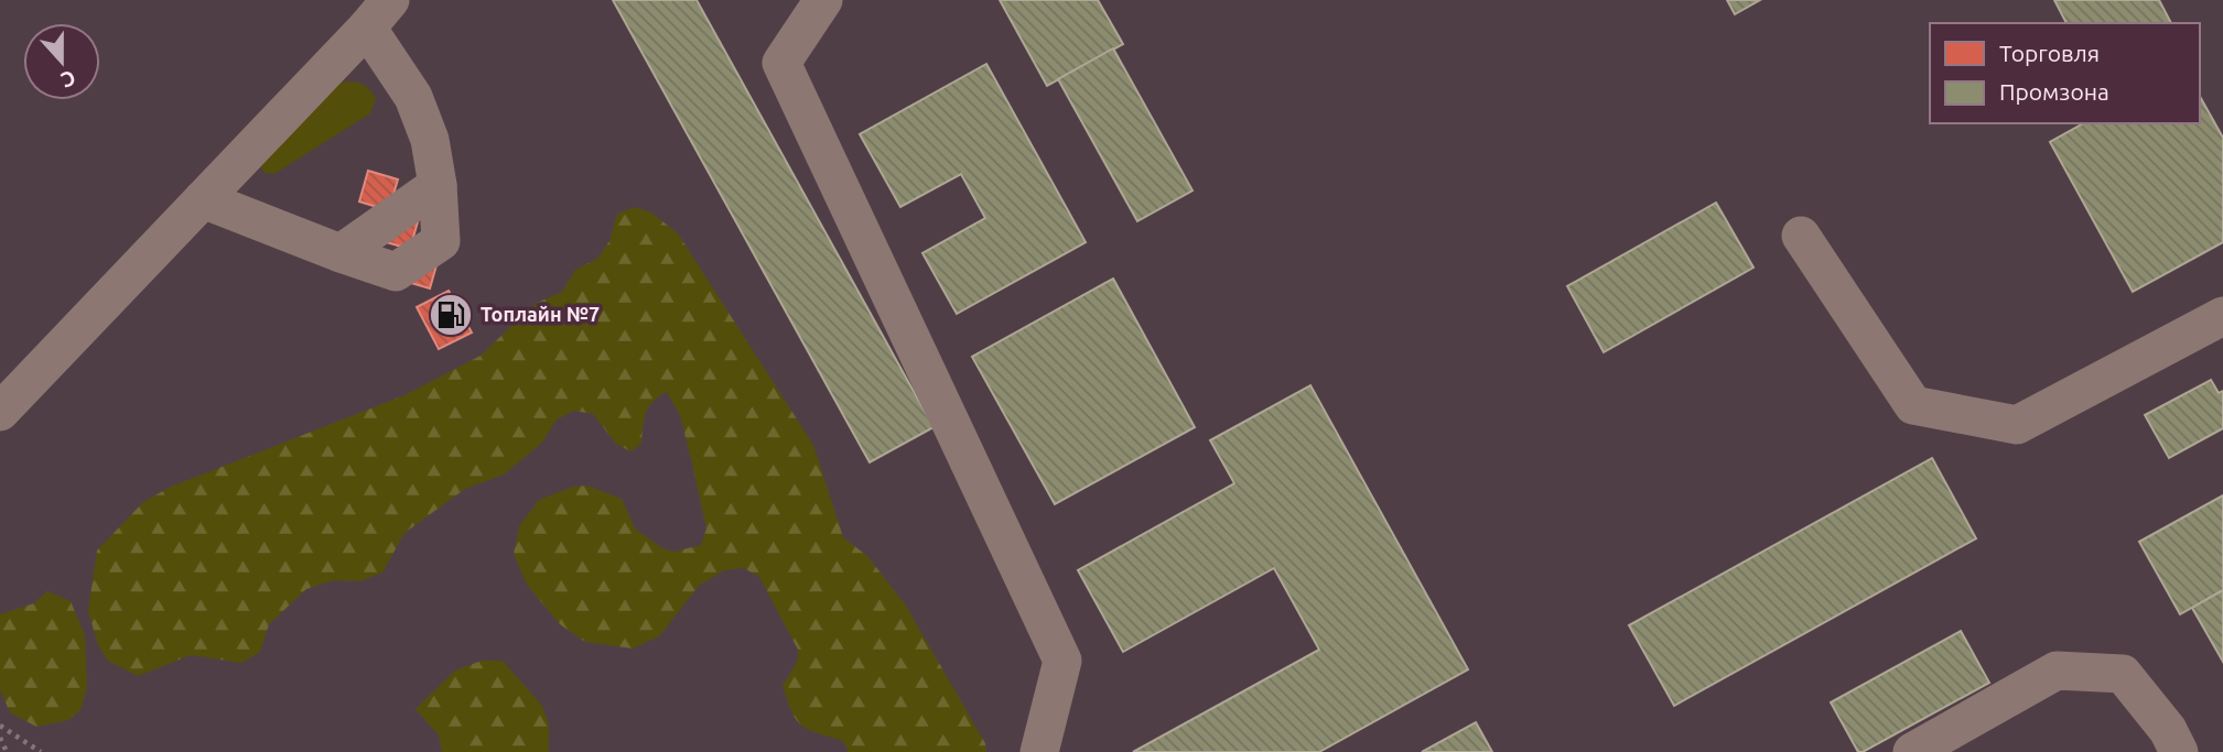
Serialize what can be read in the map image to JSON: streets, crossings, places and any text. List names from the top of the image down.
{
  "places": {
    "fuel station": ["Топлайн №7"]
  },
  "legend": ["Торговля", "Промзона"],
  "north": "bottom"
}
